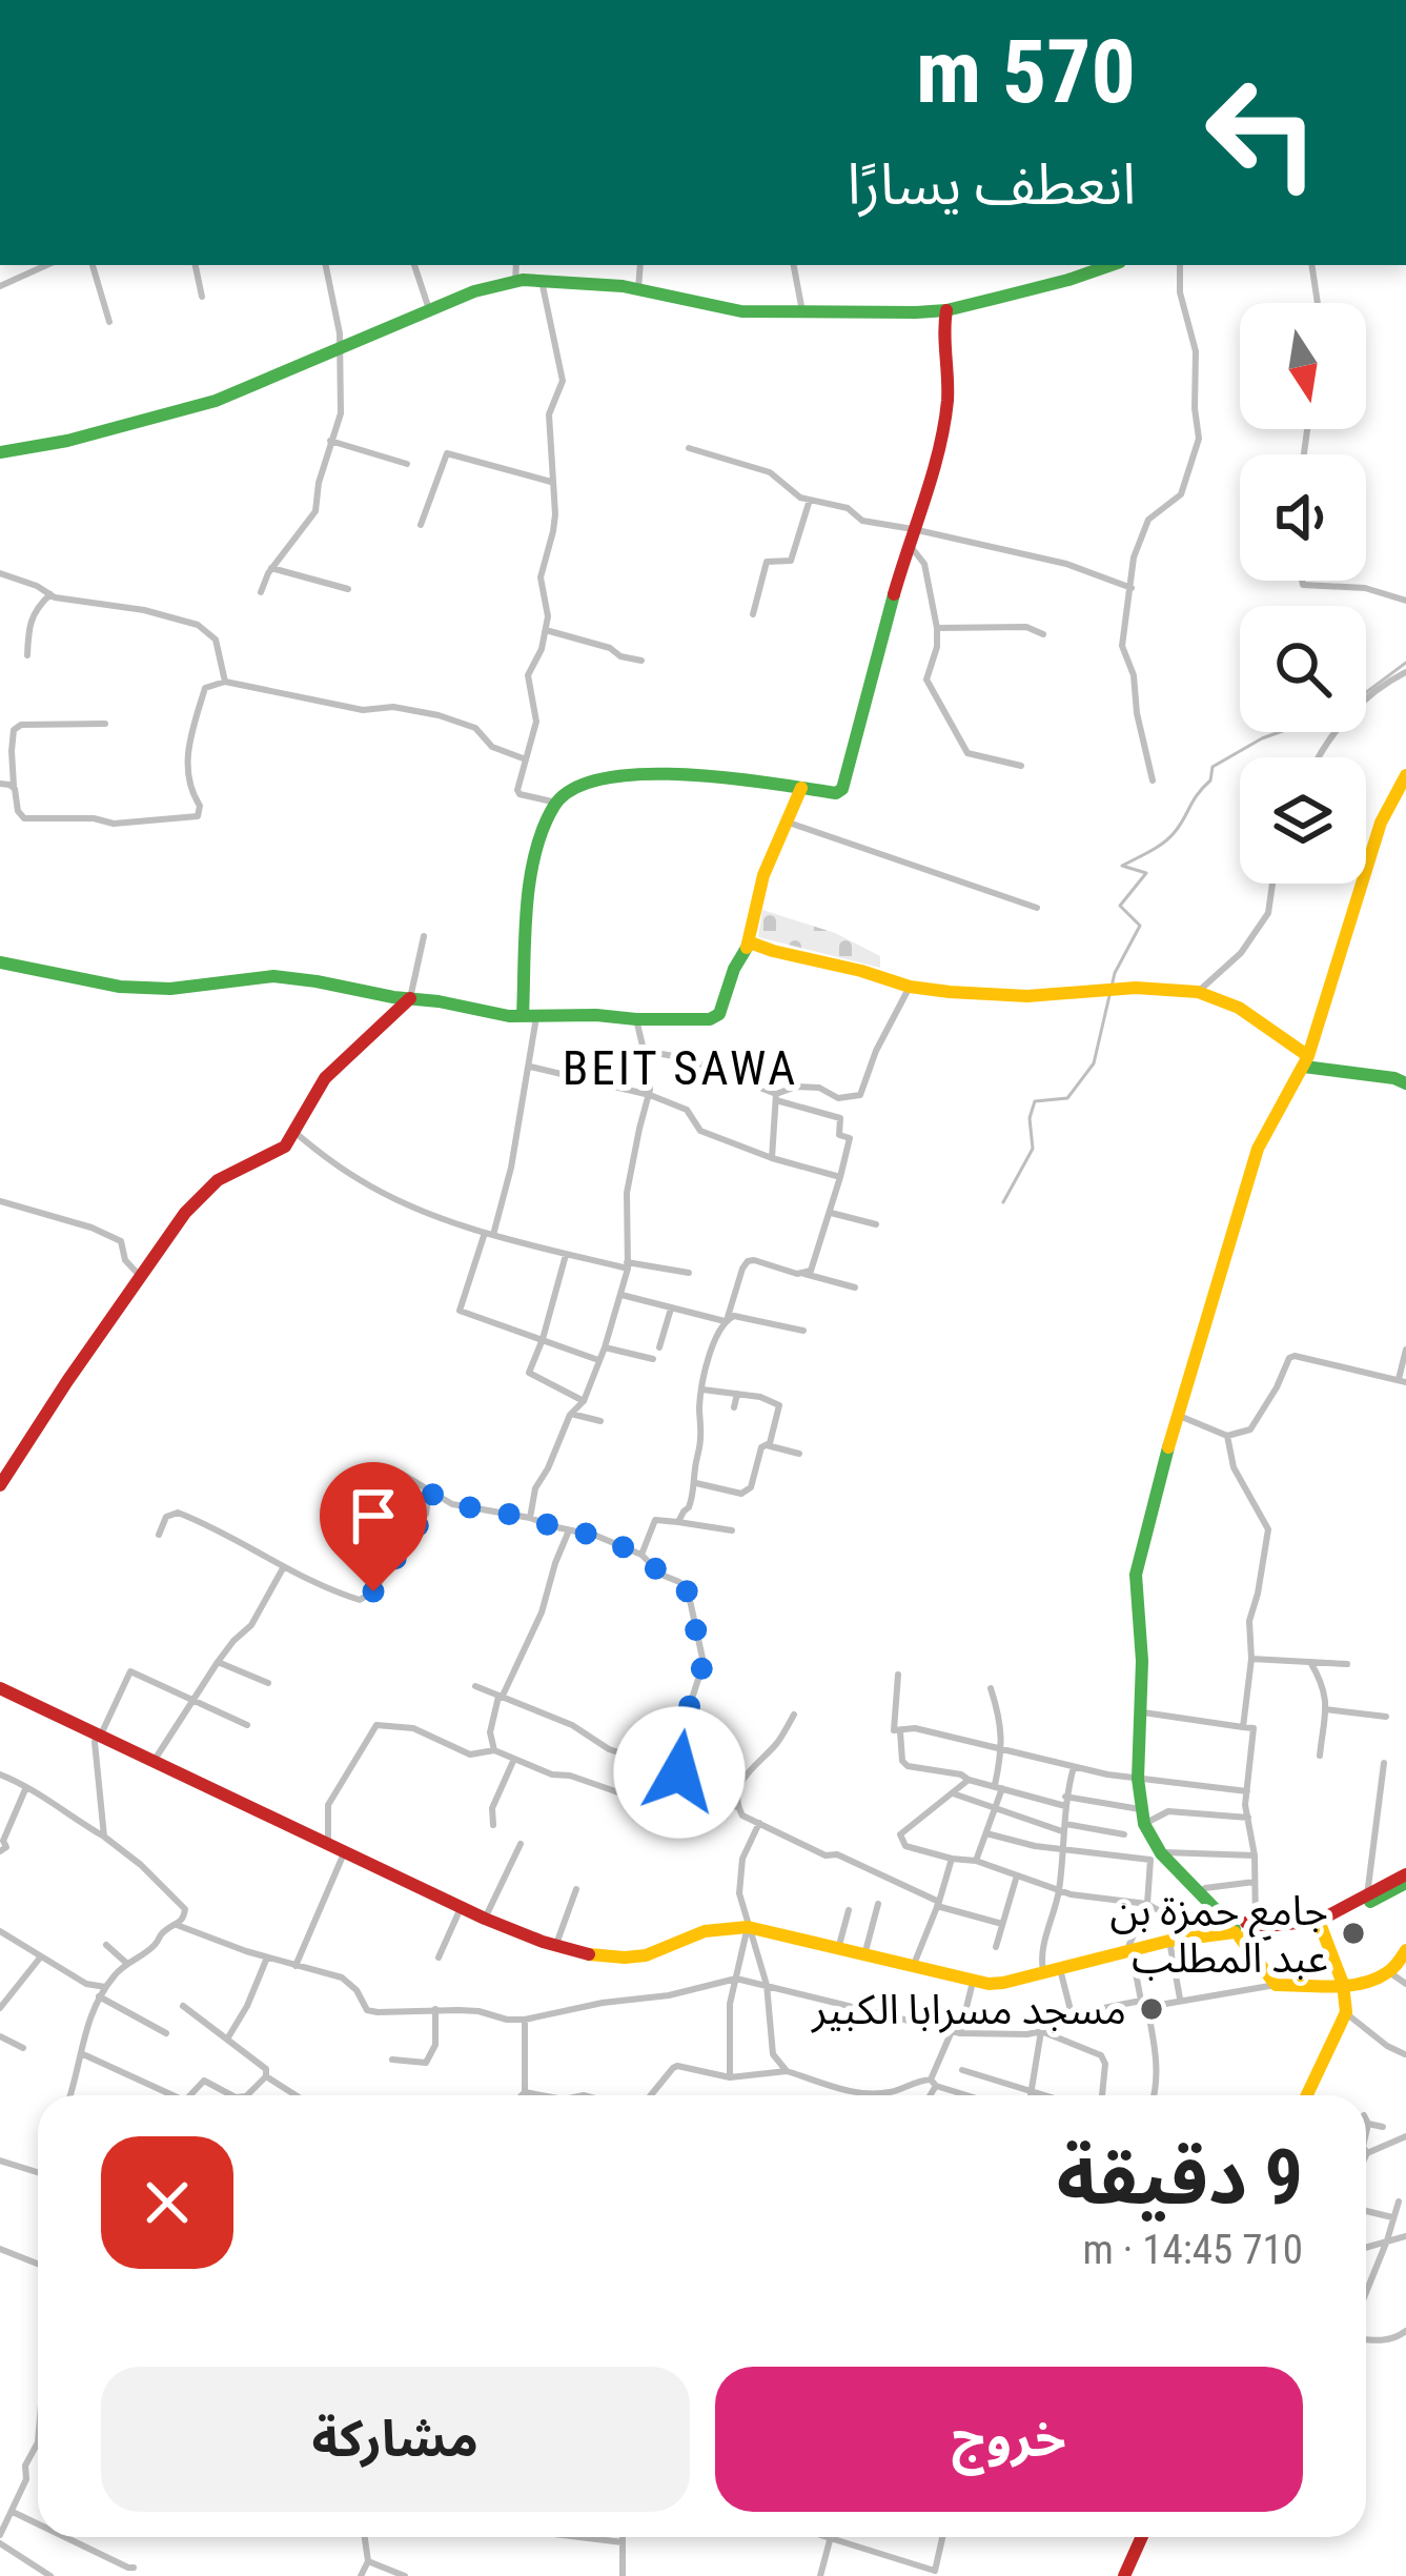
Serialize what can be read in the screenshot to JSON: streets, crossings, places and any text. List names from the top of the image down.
{
  "districts": ["BEIT SAWA"],
  "places": ["جامع حمزة بن عبد المطلب", "مسجد مسرابا الكبير"],
  "north": "bottom",
  "page": {
    "turn": ["570 m", "انعطف يسارًا"],
    "heading": ["9 دقيقة", "710 m · 14:45"],
    "buttons": ["خروج", "مشاركة"]
  }
}
